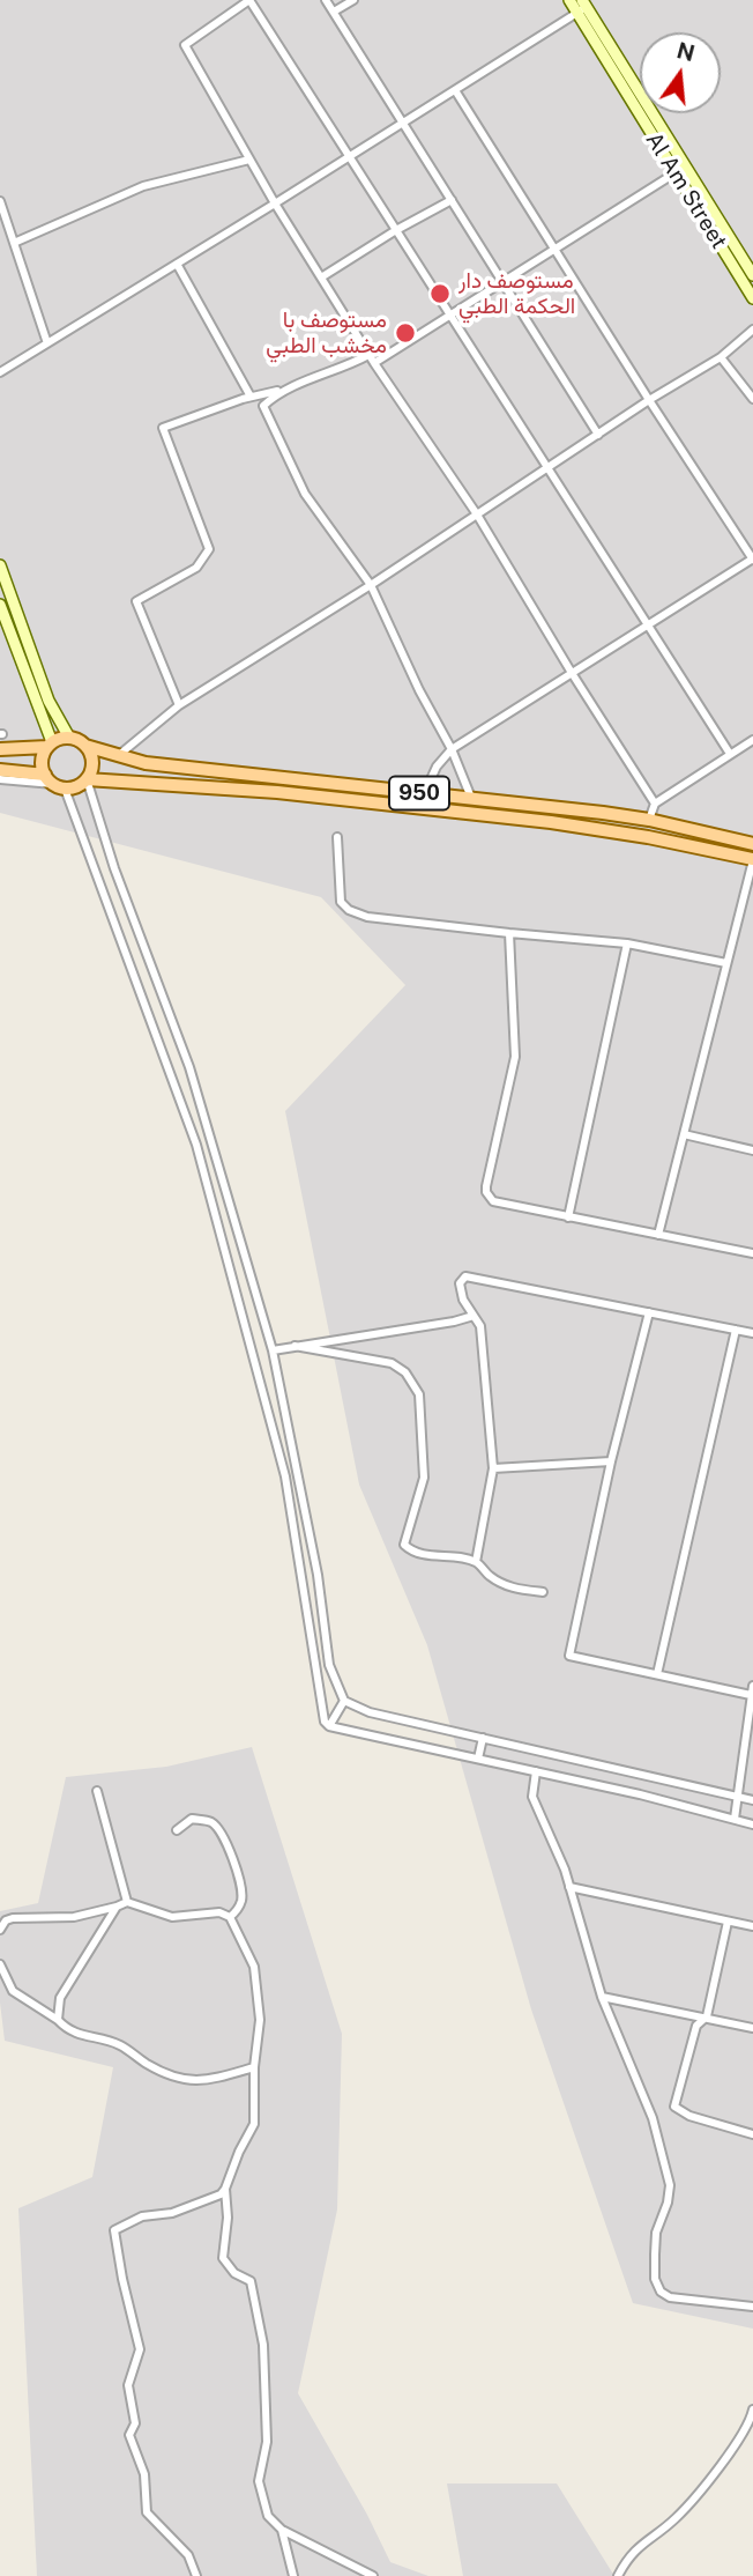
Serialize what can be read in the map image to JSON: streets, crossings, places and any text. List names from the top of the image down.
{
  "streets": {
    "main road": ["Al Am Street", "950"]
  },
  "places": ["مستوصف دار الحكمة الطبي", "مستوصف با مخشب الطبي"],
  "north": "top"
}
